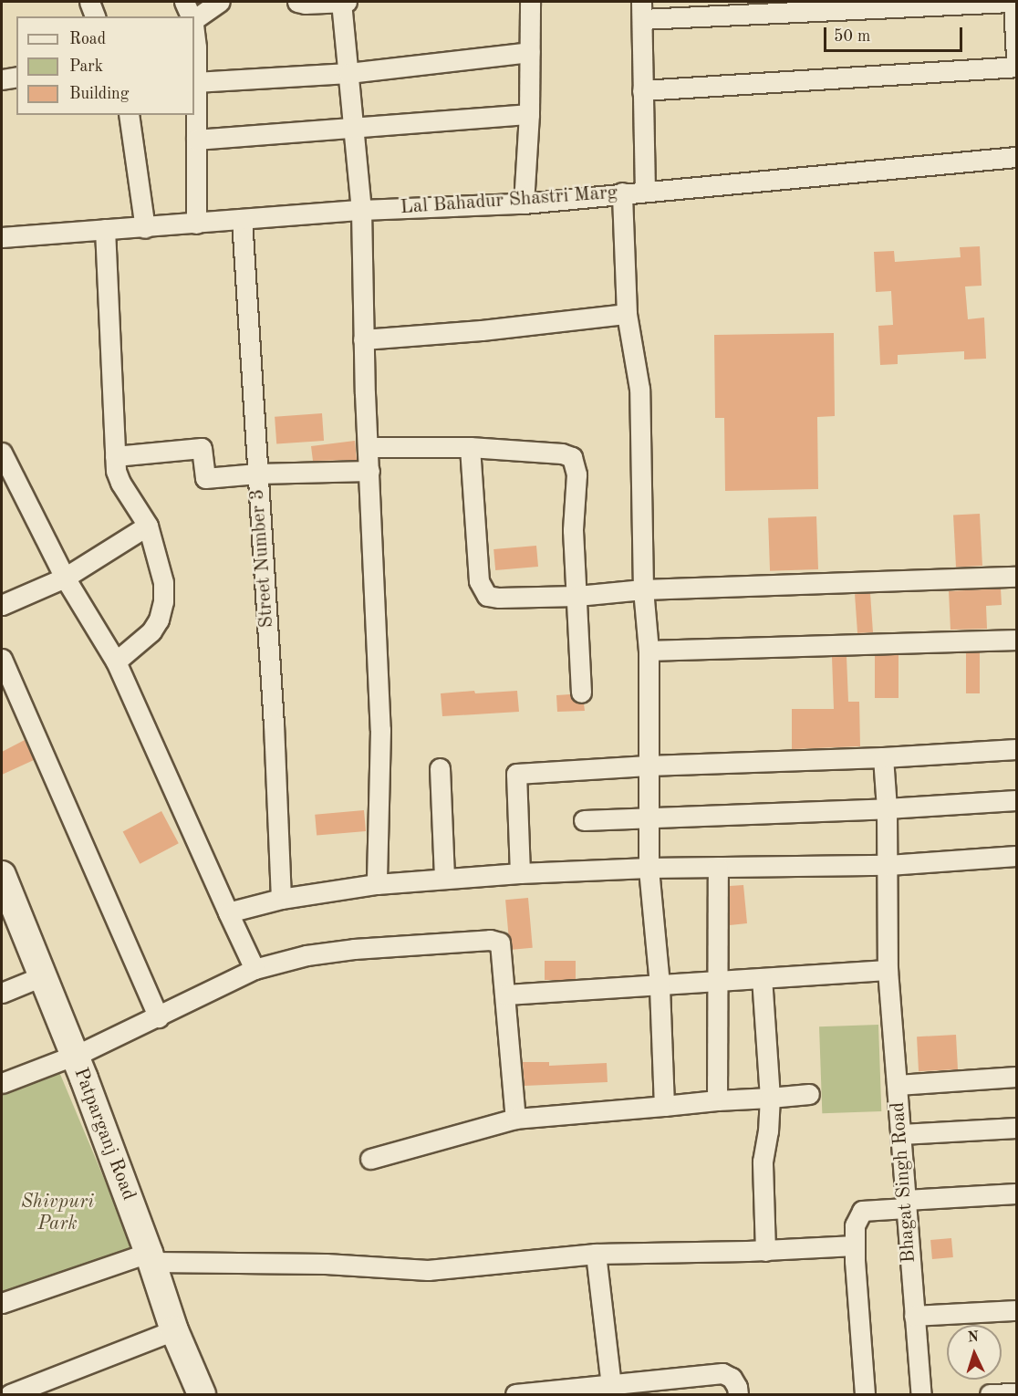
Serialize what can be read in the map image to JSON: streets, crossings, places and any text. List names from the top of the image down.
{
  "streets": {
    "street": [
      "Lal Bahadur Shastri Marg",
      "Street Number 3",
      "Patparganj Road",
      "Bhagat Singh Road"
    ]
  },
  "crossings": [
    ["Lal Bahadur Shastri Marg", "Street Number 3"]
  ],
  "parks": ["Shivpuri Park"],
  "legend": ["Road", "Park", "Building"],
  "scale_bar": "50 m",
  "north": "top"
}
